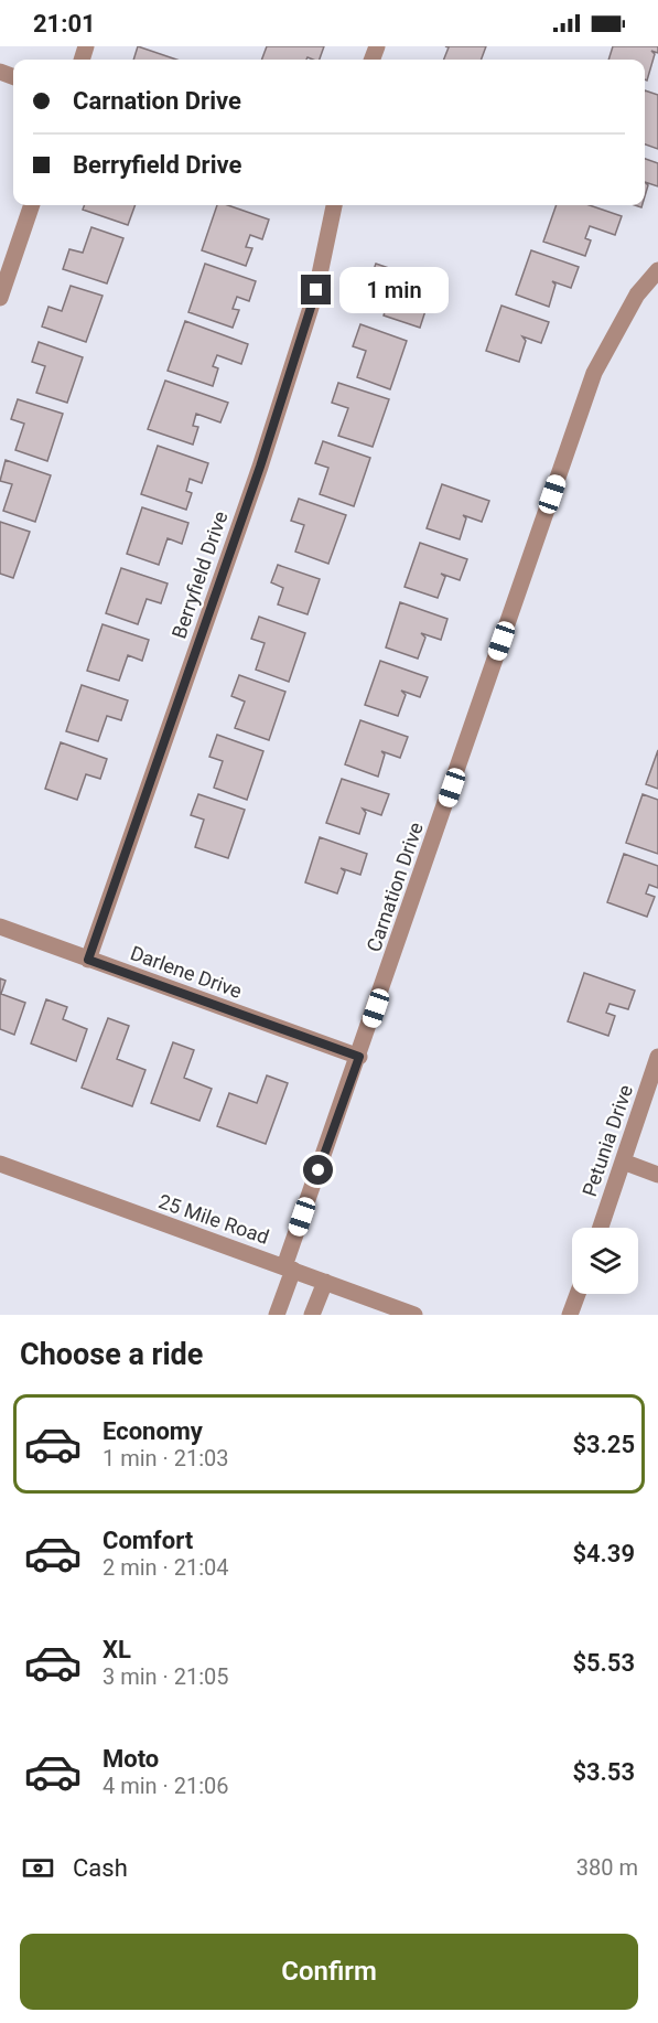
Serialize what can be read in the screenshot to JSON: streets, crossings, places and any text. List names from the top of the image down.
{
  "streets": {
    "street": [
      "Berryfield Drive",
      "Carnation Drive",
      "Darlene Drive",
      "Petunia Drive",
      "25 Mile Road"
    ]
  },
  "crossings": [
    ["Berryfield Drive", "Darlene Drive"],
    ["Carnation Drive", "Darlene Drive"],
    ["Carnation Drive", "25 Mile Road"]
  ],
  "page": {
    "status": "21:01",
    "banner": ["Carnation Drive", "Berryfield Drive"],
    "bubble": "1 min",
    "heading": "Choose a ride",
    "list": [
      {
        "name": "Economy",
        "note": "1 min · 21:03",
        "value": "$3.25"
      },
      {
        "name": "Comfort",
        "note": "2 min · 21:04",
        "value": "$4.39"
      },
      {
        "name": "XL",
        "note": "3 min · 21:05",
        "value": "$5.53"
      },
      {
        "name": "Moto",
        "note": "4 min · 21:06",
        "value": "$3.53"
      }
    ],
    "pay": ["Cash", "380 m"],
    "buttons": "Confirm"
  }
}
